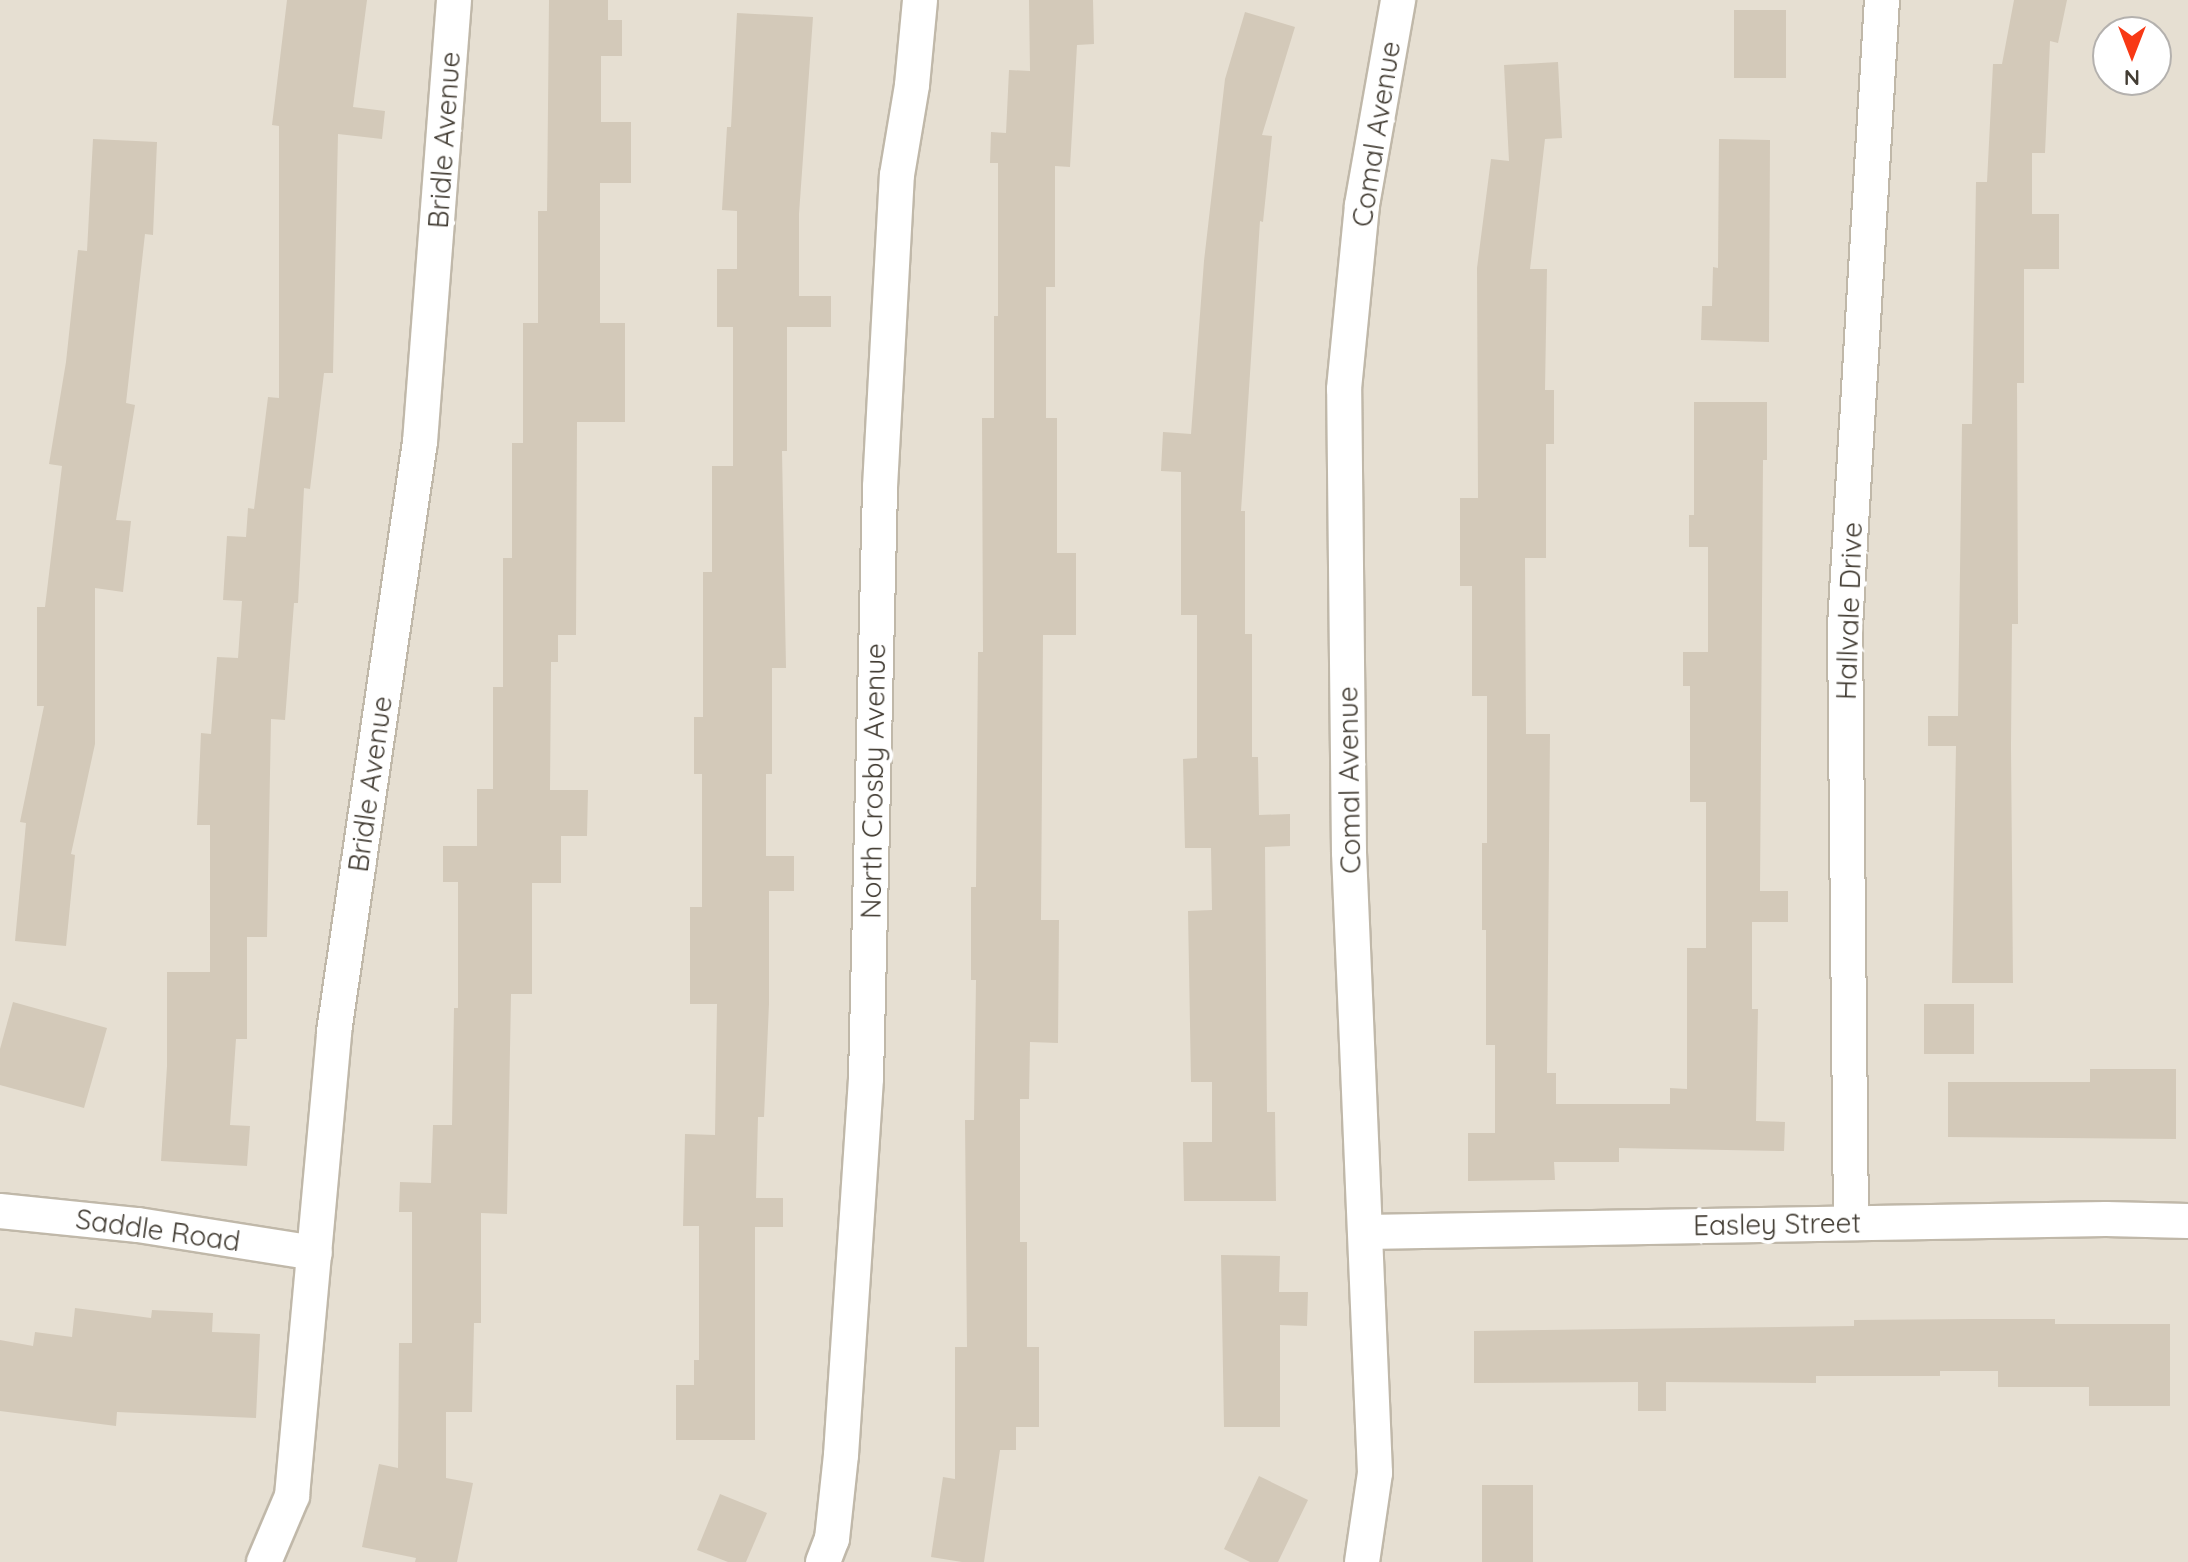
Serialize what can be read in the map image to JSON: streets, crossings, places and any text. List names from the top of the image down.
{
  "streets": {
    "street": [
      "Comal Avenue",
      "Bridle Avenue",
      "Hallvale Drive",
      "North Crosby Avenue",
      "Easley Street",
      "Saddle Road"
    ]
  },
  "crossings": [
    ["Comal Avenue", "Easley Street"],
    ["Bridle Avenue", "Saddle Road"],
    ["Hallvale Drive", "Easley Street"]
  ],
  "north": "bottom"
}
